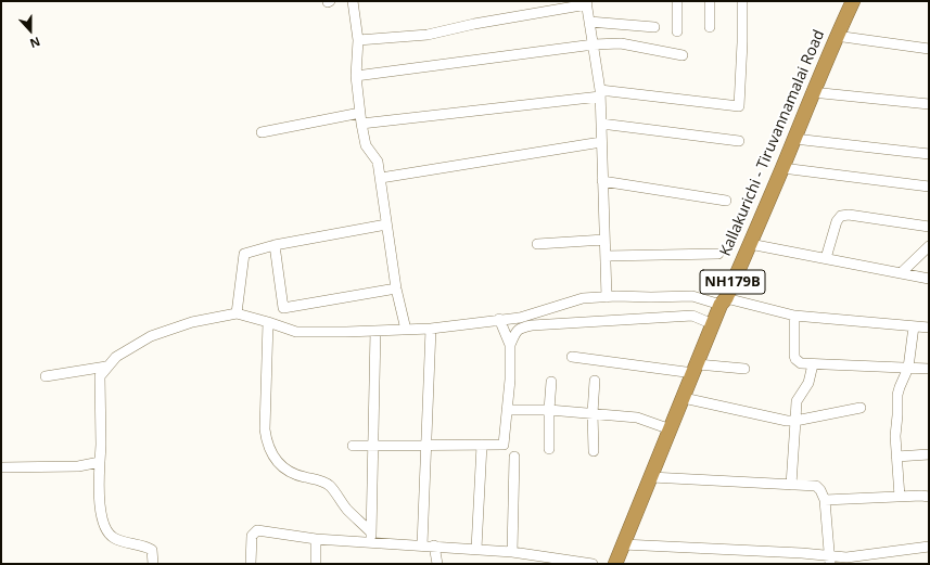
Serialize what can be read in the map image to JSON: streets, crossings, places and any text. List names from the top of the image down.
{
  "streets": {
    "highway": ["Kallakurichi - Tiruvannamalai Road", "NH179B"]
  },
  "north": "bottom"
}
